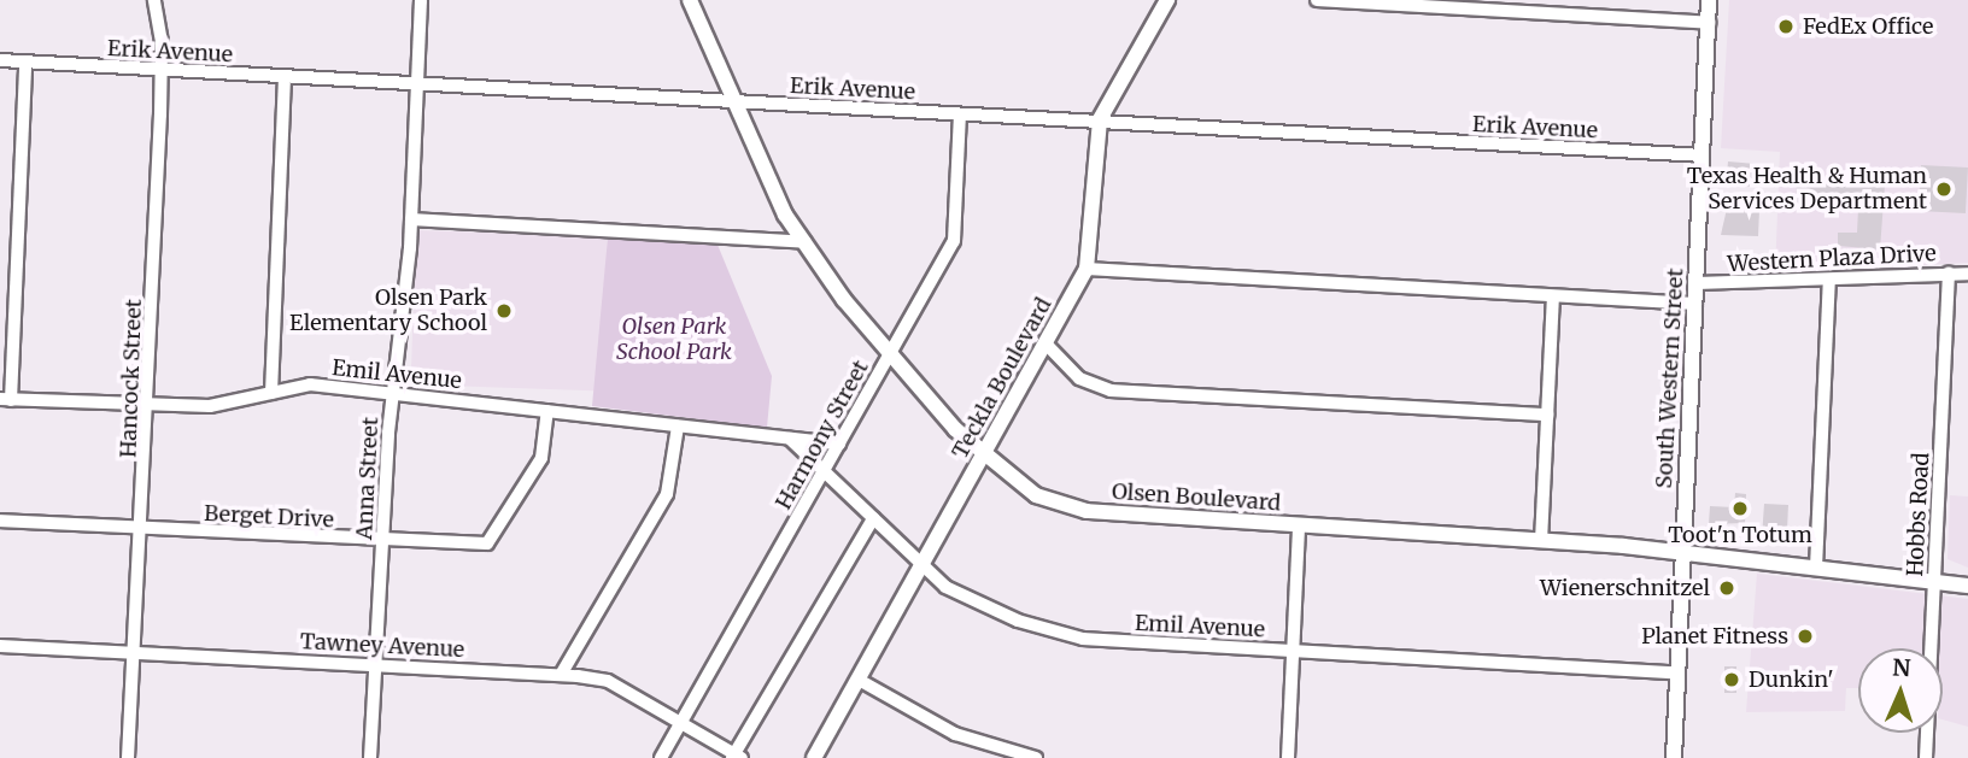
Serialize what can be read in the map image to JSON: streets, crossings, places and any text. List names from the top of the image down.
{
  "streets": {
    "main road": ["Teckla Boulevard", "South Western Street", "Olsen Boulevard"],
    "street": [
      "Erik Avenue",
      "Western Plaza Drive",
      "Emil Avenue",
      "Hancock Street",
      "Harmony Street",
      "Anna Street",
      "Hobbs Road",
      "Berget Drive",
      "Tawney Avenue"
    ]
  },
  "crossings": [
    ["Erik Avenue", "Hancock Street"],
    ["Erik Avenue", "Teckla Boulevard"],
    ["Erik Avenue", "South Western Street"],
    ["Erik Avenue", "Harmony Street"],
    ["Erik Avenue", "Anna Street"],
    ["Erik Avenue", "Olsen Boulevard"],
    ["Western Plaza Drive", "South Western Street"],
    ["Western Plaza Drive", "Hobbs Road"],
    ["Emil Avenue", "Hancock Street"],
    ["Emil Avenue", "Teckla Boulevard"],
    ["Emil Avenue", "South Western Street"],
    ["Emil Avenue", "Harmony Street"],
    ["Emil Avenue", "Anna Street"],
    ["Emil Avenue", "Berget Drive"],
    ["Hancock Street", "Berget Drive"],
    ["Hancock Street", "Tawney Avenue"],
    ["Teckla Boulevard", "Olsen Boulevard"],
    ["South Western Street", "Olsen Boulevard"],
    ["Harmony Street", "Olsen Boulevard"],
    ["Harmony Street", "Tawney Avenue"],
    ["Anna Street", "Berget Drive"],
    ["Anna Street", "Tawney Avenue"],
    ["Olsen Boulevard", "Hobbs Road"]
  ],
  "parks": ["Olsen Park School Park"],
  "places": [
    "FedEx Office",
    "Texas Health & Human Services Department",
    "Olsen Park Elementary School",
    "Toot'n Totum",
    "Wienerschnitzel",
    "Planet Fitness",
    "Dunkin'"
  ],
  "north": "top"
}
